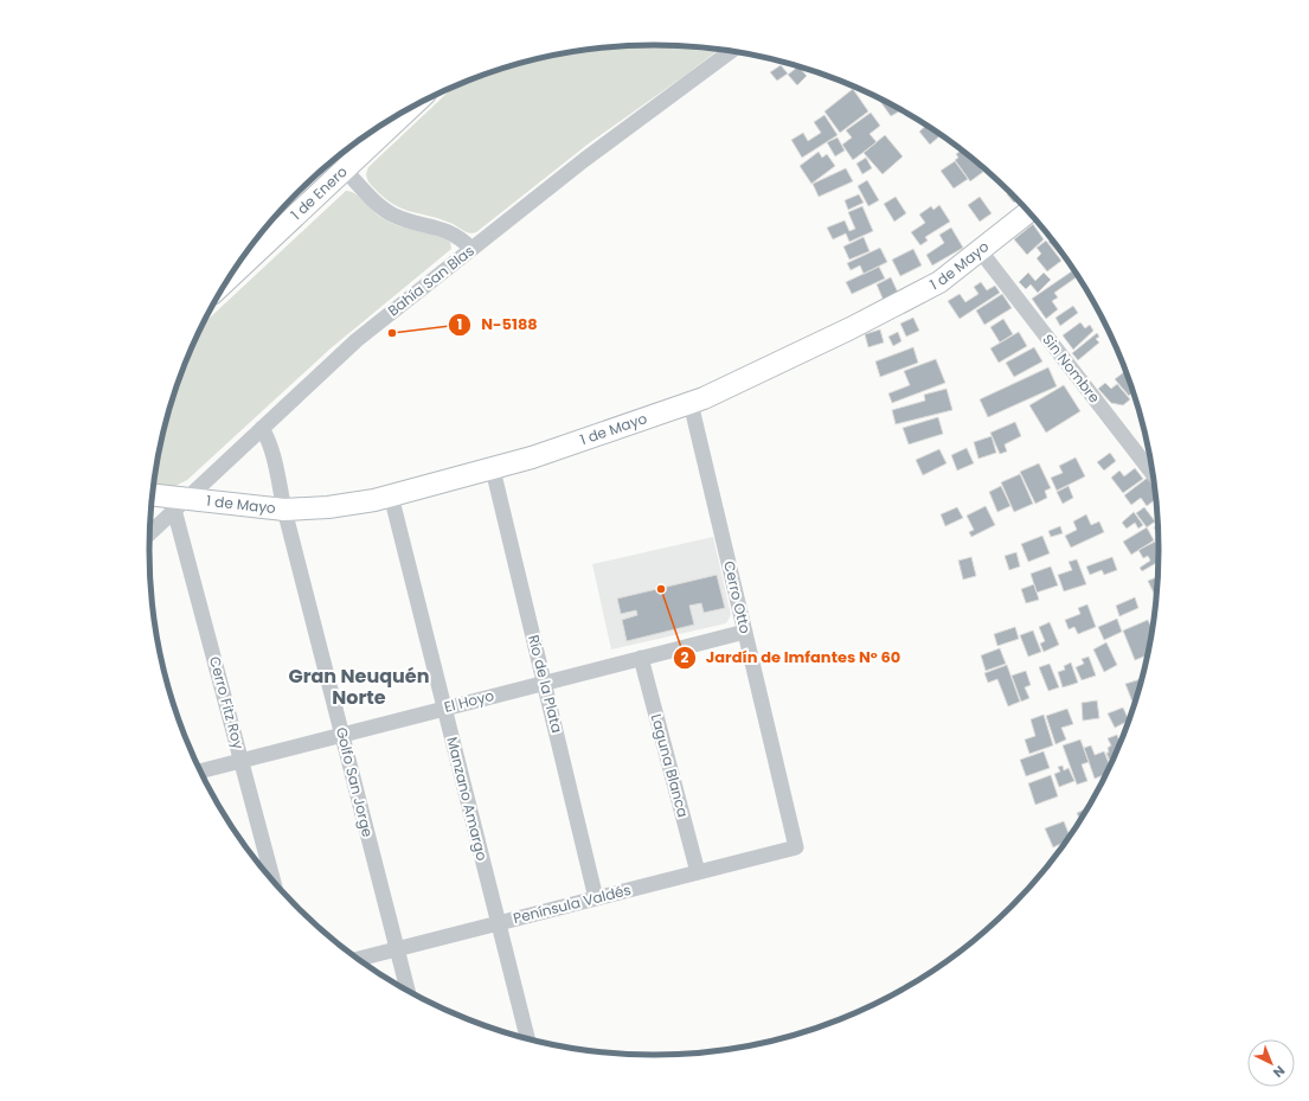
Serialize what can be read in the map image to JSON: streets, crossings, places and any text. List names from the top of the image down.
{
  "streets": {
    "street": [
      "1 de Enero",
      "1 de Mayo",
      "Bahía San Blas",
      "Sin Nombre",
      "Cerro Otto",
      "Río de la Plata",
      "El Hoyo",
      "Cerro Fitz Roy",
      "Laguna Blanca",
      "Golfo San Jorge",
      "Manzano Amargo",
      "Península Valdés"
    ]
  },
  "crossings": [
    ["1 de Mayo", "Bahía San Blas"],
    ["1 de Mayo", "Sin Nombre"],
    ["1 de Mayo", "Cerro Otto"],
    ["1 de Mayo", "Río de la Plata"],
    ["1 de Mayo", "Cerro Fitz Roy"],
    ["1 de Mayo", "Golfo San Jorge"],
    ["1 de Mayo", "Manzano Amargo"],
    ["Bahía San Blas", "Cerro Fitz Roy"],
    ["Bahía San Blas", "Golfo San Jorge"],
    ["Cerro Otto", "El Hoyo"],
    ["Cerro Otto", "Península Valdés"],
    ["Río de la Plata", "El Hoyo"],
    ["Río de la Plata", "Península Valdés"],
    ["El Hoyo", "Cerro Fitz Roy"],
    ["El Hoyo", "Laguna Blanca"],
    ["El Hoyo", "Golfo San Jorge"],
    ["El Hoyo", "Manzano Amargo"],
    ["Laguna Blanca", "Península Valdés"],
    ["Golfo San Jorge", "Península Valdés"],
    ["Manzano Amargo", "Península Valdés"]
  ],
  "districts": ["Gran Neuquén Norte"],
  "places": ["N-5188", "Jardín de Imfantes N° 60"],
  "north": "bottom right"
}
